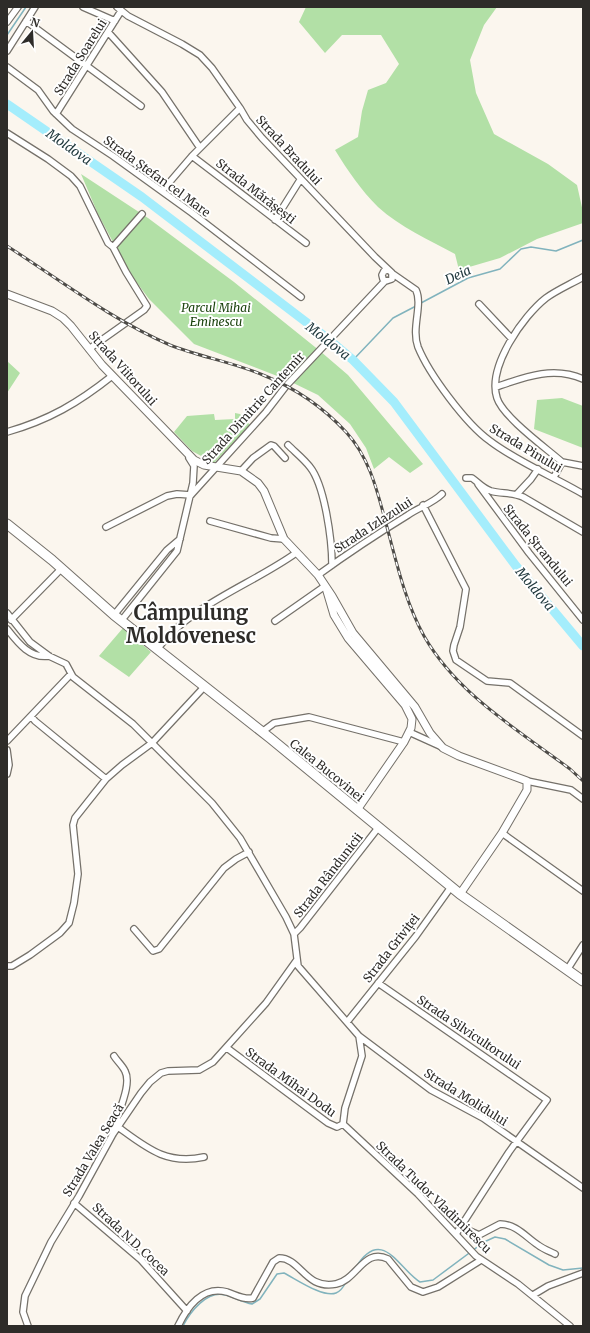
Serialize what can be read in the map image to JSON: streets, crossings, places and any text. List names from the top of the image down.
{
  "streets": {
    "highway": ["Calea Bucovinei"],
    "street": [
      "Strada Soarelui",
      "Strada Bradului",
      "Strada Ștefan cel Mare",
      "Strada Mărășești",
      "Strada Viitorului",
      "Strada Dimitrie Cantemir",
      "Strada Pinului",
      "Strada Izlazului",
      "Strada Ștrandului",
      "Strada Rândunicii",
      "Strada Griviței",
      "Strada Silvicultorului",
      "Strada Mihai Dodu",
      "Strada Molidului",
      "Strada Valea Seacă",
      "Strada Tudor Vladimirescu",
      "Strada N.D. Cocea"
    ]
  },
  "crossings": [
    ["Strada Soarelui", "Strada Bradului"],
    ["Strada Soarelui", "Strada Ștefan cel Mare"],
    ["Strada Bradului", "Strada Pinului"],
    ["Strada Viitorului", "Strada Dimitrie Cantemir"],
    ["Strada Dimitrie Cantemir", "Calea Bucovinei"],
    ["Calea Bucovinei", "Strada Rândunicii"],
    ["Calea Bucovinei", "Strada Griviței"],
    ["Strada Griviței", "Strada Silvicultorului"],
    ["Strada Griviței", "Strada Molidului"],
    ["Strada Silvicultorului", "Strada Molidului"],
    ["Strada Mihai Dodu", "Strada Valea Seacă"],
    ["Strada Mihai Dodu", "Strada Tudor Vladimirescu"],
    ["Strada Molidului", "Strada Valea Seacă"],
    ["Strada Valea Seacă", "Strada N.D. Cocea"]
  ],
  "districts": ["Câmpulung Moldovenesc"],
  "water": ["Moldova", "Deia"],
  "parks": ["Parcul Mihai Eminescu"],
  "north": "top"
}
